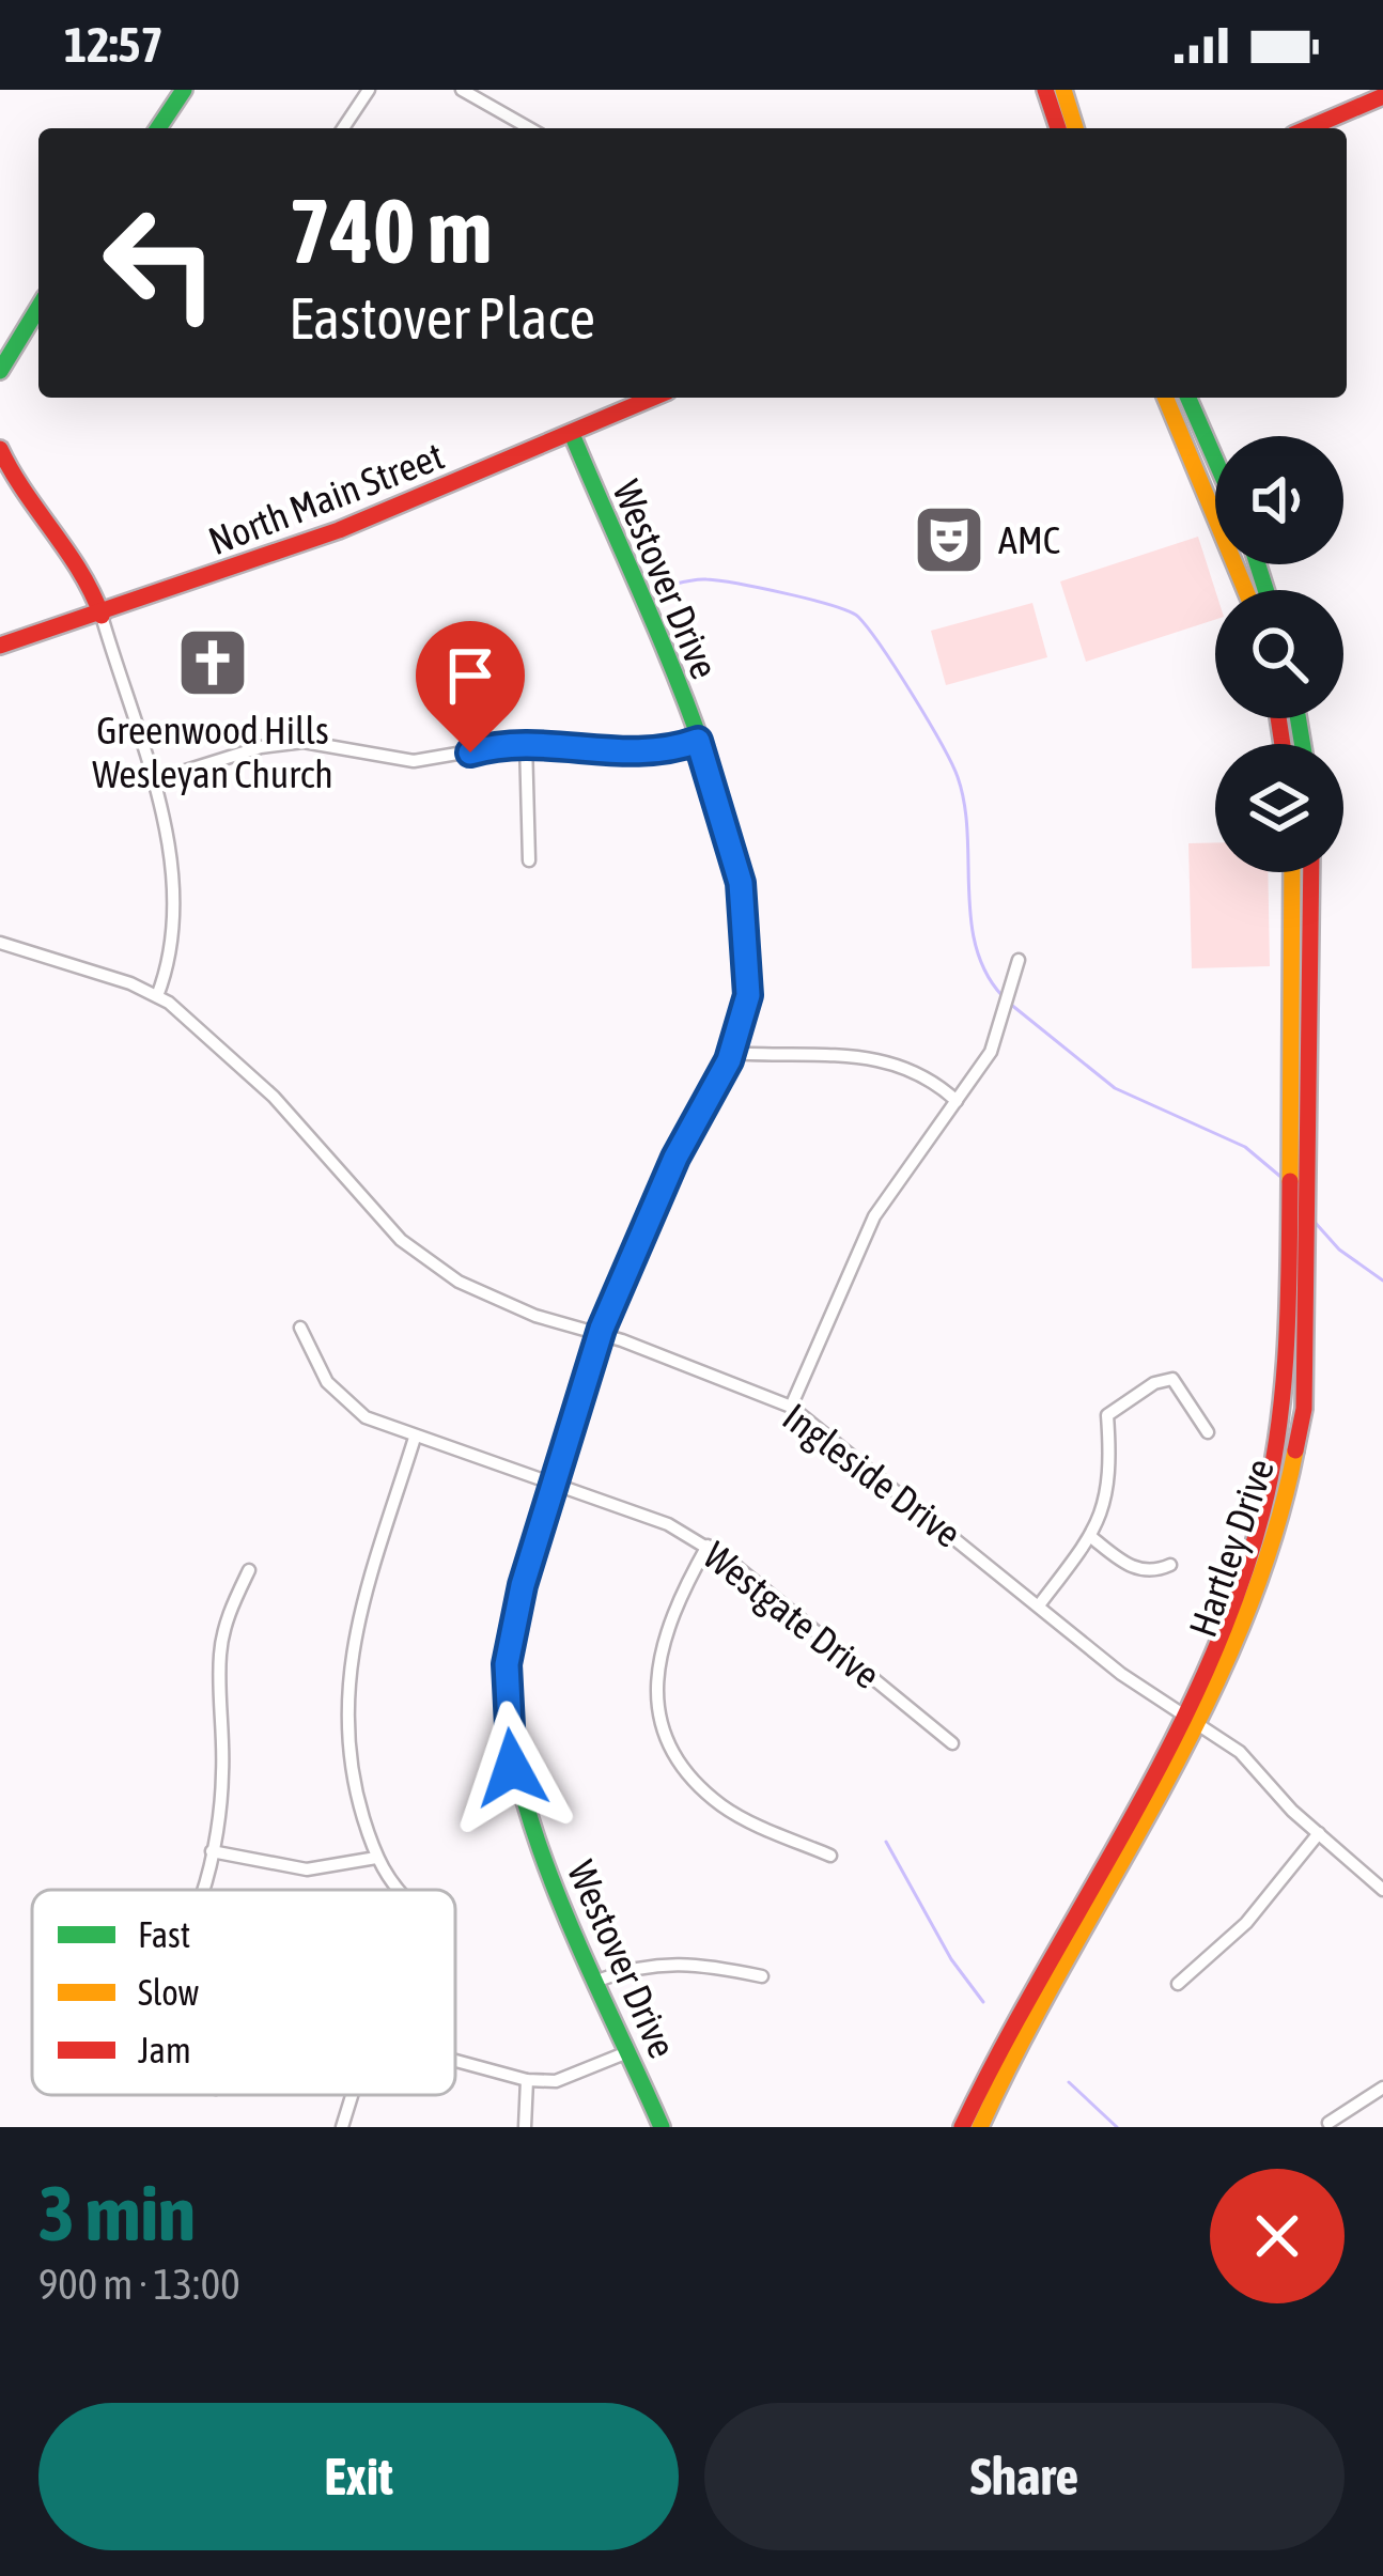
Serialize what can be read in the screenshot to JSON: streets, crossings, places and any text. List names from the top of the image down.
{
  "streets": {
    "street": [
      "North Main Street",
      "Westover Drive",
      "Ingleside Drive",
      "Hartley Drive",
      "Westgate Drive"
    ]
  },
  "crossings": [
    ["North Main Street", "Westover Drive"],
    ["Westover Drive", "Ingleside Drive"],
    ["Westover Drive", "Westgate Drive"],
    ["Ingleside Drive", "Hartley Drive"]
  ],
  "places": {
    "theatre": ["AMC"],
    "church": ["Greenwood Hills Wesleyan Church"]
  },
  "legend": ["Fast", "Slow", "Jam"],
  "page": {
    "status": "12:57",
    "turn": ["740 m", "Eastover Place"],
    "heading": ["3 min", "900 m · 13:00"],
    "buttons": ["Exit", "Share"]
  }
}
